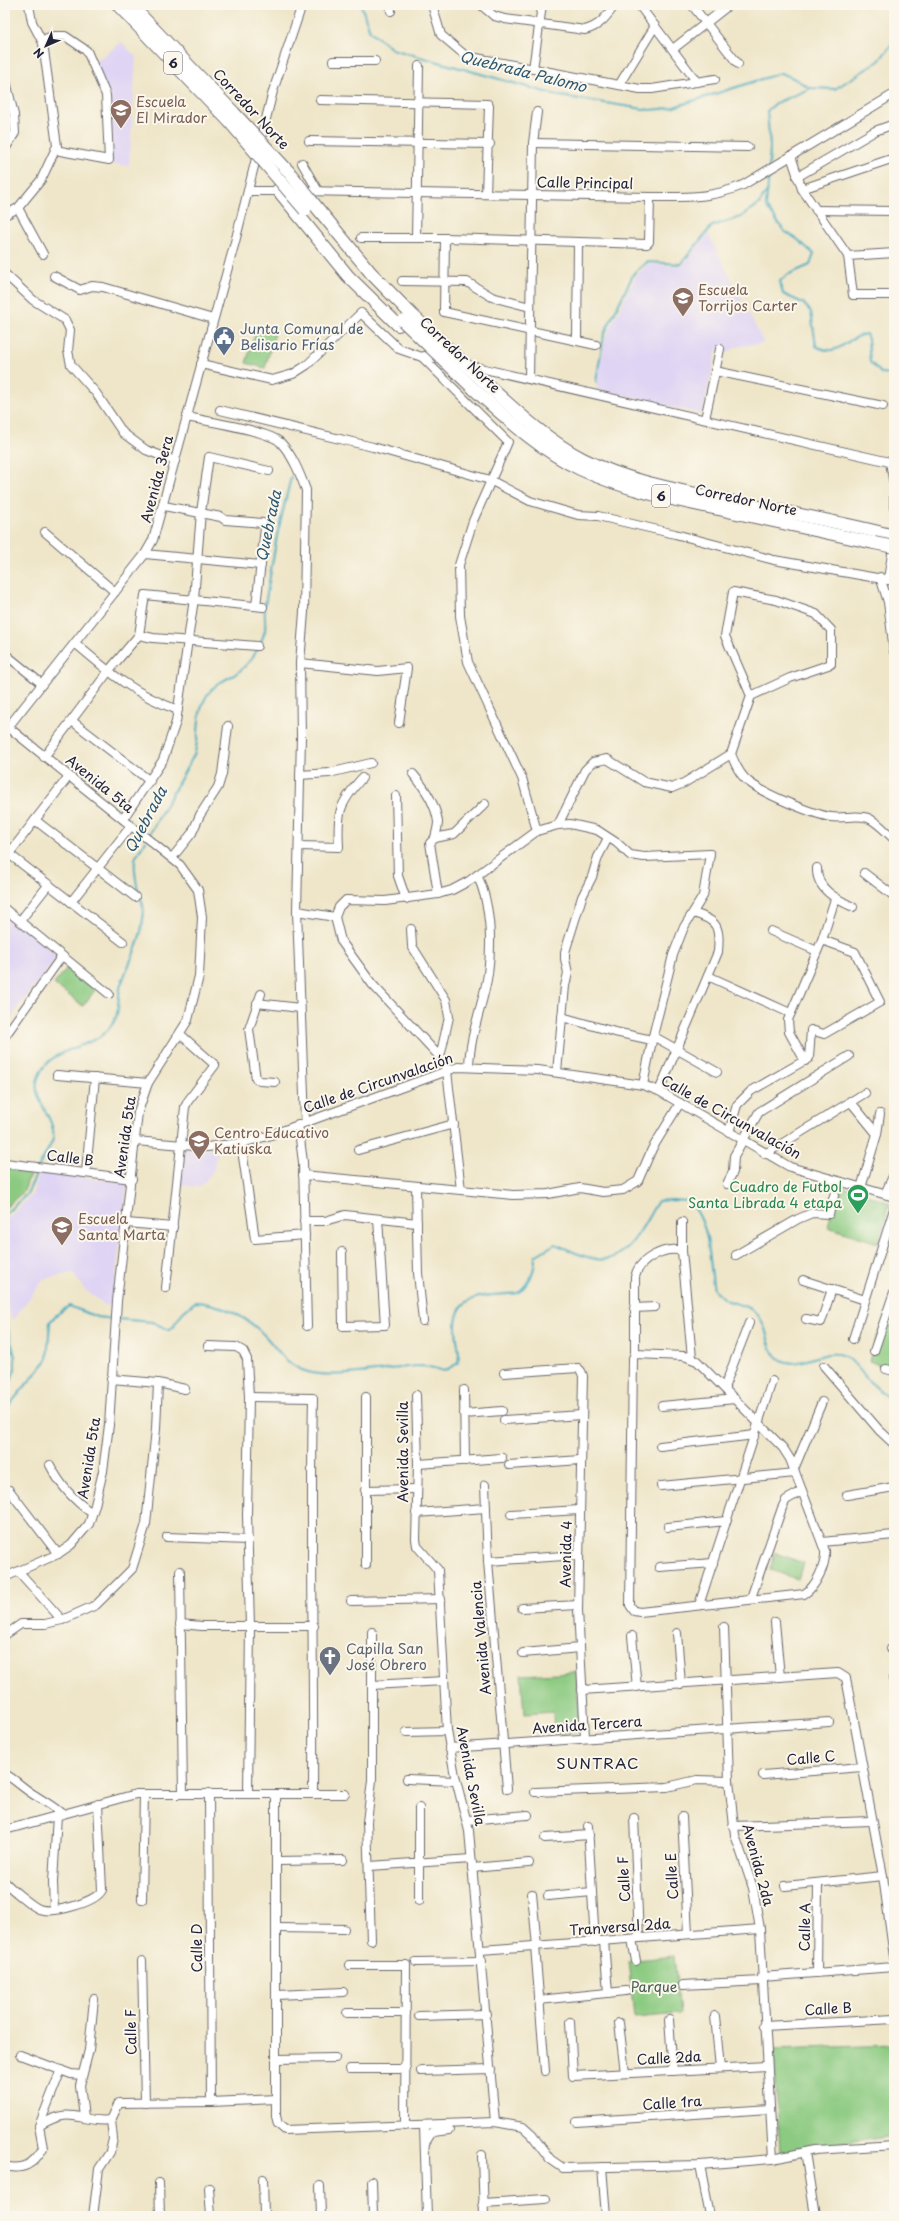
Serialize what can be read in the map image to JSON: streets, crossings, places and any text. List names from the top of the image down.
{
  "streets": {
    "highway": ["6", "Corredor Norte"],
    "street": [
      "Calle Principal",
      "Avenida 3era",
      "Avenida 5ta",
      "Calle de Circunvalación",
      "Calle B",
      "Avenida Sevilla",
      "Avenida 4",
      "Avenida Valencia",
      "Avenida Tercera",
      "Calle C",
      "Avenida 2da",
      "Calle E",
      "Calle F",
      "Tranversal 2da",
      "Calle A",
      "Calle D",
      "Calle 2da",
      "Calle 1ra"
    ]
  },
  "crossings": [
    ["Calle Principal", "Avenida 3era"],
    ["Avenida 3era", "Avenida 5ta"],
    ["Avenida 5ta", "Calle de Circunvalación"],
    ["Avenida 5ta", "Calle B"],
    ["Calle B", "Avenida 2da"],
    ["Avenida Sevilla", "Avenida Tercera"],
    ["Avenida Sevilla", "Tranversal 2da"],
    ["Avenida 4", "Avenida Tercera"],
    ["Avenida Valencia", "Avenida Tercera"],
    ["Avenida Tercera", "Avenida 2da"],
    ["Avenida 2da", "Tranversal 2da"],
    ["Avenida 2da", "Calle 2da"],
    ["Avenida 2da", "Calle 1ra"],
    ["Calle E", "Tranversal 2da"],
    ["Calle F", "Tranversal 2da"]
  ],
  "districts": ["SUNTRAC"],
  "water": ["Quebrada Palomo", "Quebrada"],
  "parks": ["Parque"],
  "places": {
    "school or university": [
      "Escuela El Mirador",
      "Escuela Torrijos Carter",
      "Centro Educativo Katiuska",
      "Escuela Santa Marta"
    ],
    "public building": ["Junta Comunal de Belisario Frías"],
    "sports": ["Cuadro de Futbol Santa Librada 4 etapa"],
    "church": ["Capilla San José Obrero"]
  },
  "north": "bottom left"
}
